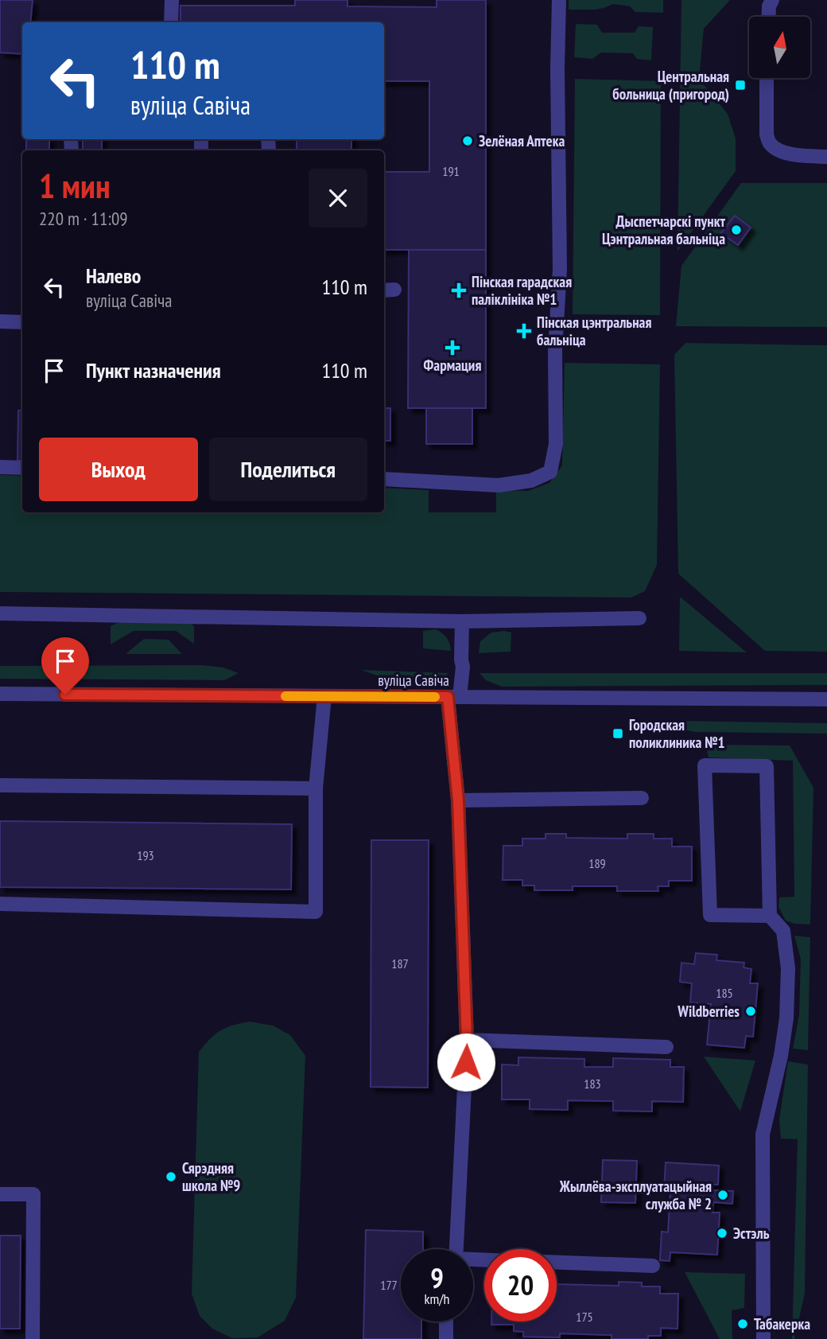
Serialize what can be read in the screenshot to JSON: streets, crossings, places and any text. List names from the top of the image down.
{
  "streets": {
    "street": ["вуліца Савіча"]
  },
  "places": {
    "transit": ["Центральная больница (пригород)", "Городская поликлиника №1"],
    "other": [
      "Зелёная Аптека",
      "Дыспетчарскі пункт Цэнтральная бальніца",
      "Wildberries",
      "Сярэдняя школа №9",
      "Жыллёва-эксплуатацыйная служба № 2",
      "Эстэль",
      "Табакерка"
    ],
    "health": ["Пінская гарадская паліклініка №1", "Пінская цэнтральная бальніца", "Фармация"]
  },
  "house_numbers": [
    "191",
    "193",
    "189",
    "187",
    "185",
    "183",
    "177",
    "175"
  ],
  "north": "top",
  "page": {
    "turn": ["110 m", "вуліца Савіча"],
    "heading": ["1 мин", "220 m · 11:09"],
    "list": [
      {
        "name": "Налево",
        "note": "вуліца Савіча",
        "value": "110 m"
      },
      {
        "name": "Пункт назначения",
        "value": "110 m"
      }
    ],
    "buttons": ["Выход", "Поделиться"],
    "speed": "9 km/h",
    "limit": "20"
  }
}
